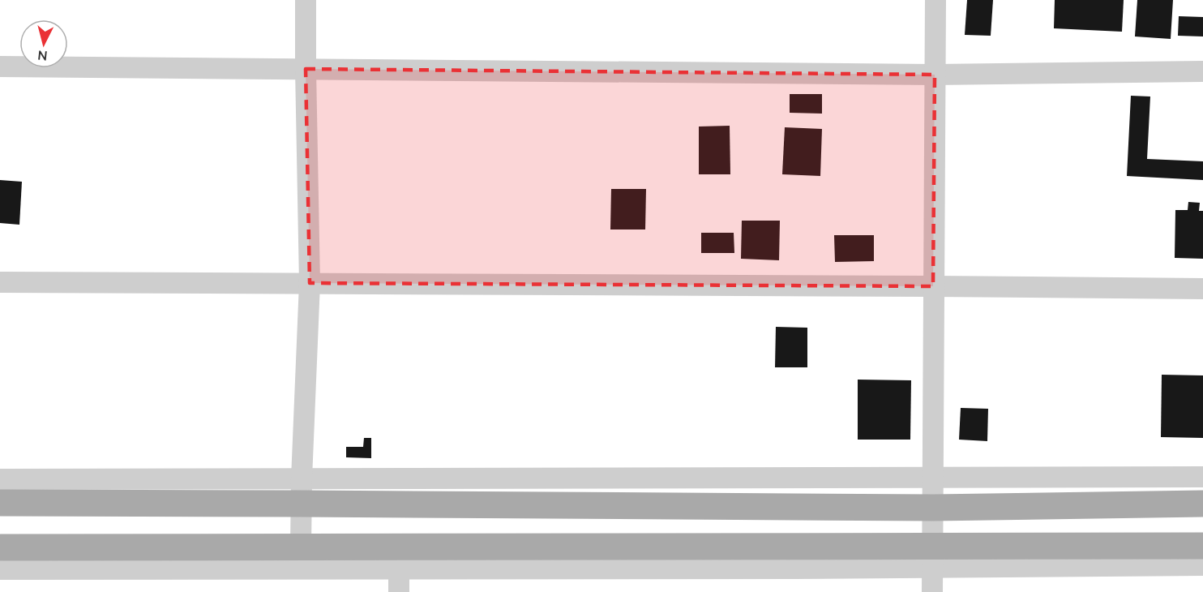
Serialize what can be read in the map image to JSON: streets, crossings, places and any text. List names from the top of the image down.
{
  "north": "bottom"
}
